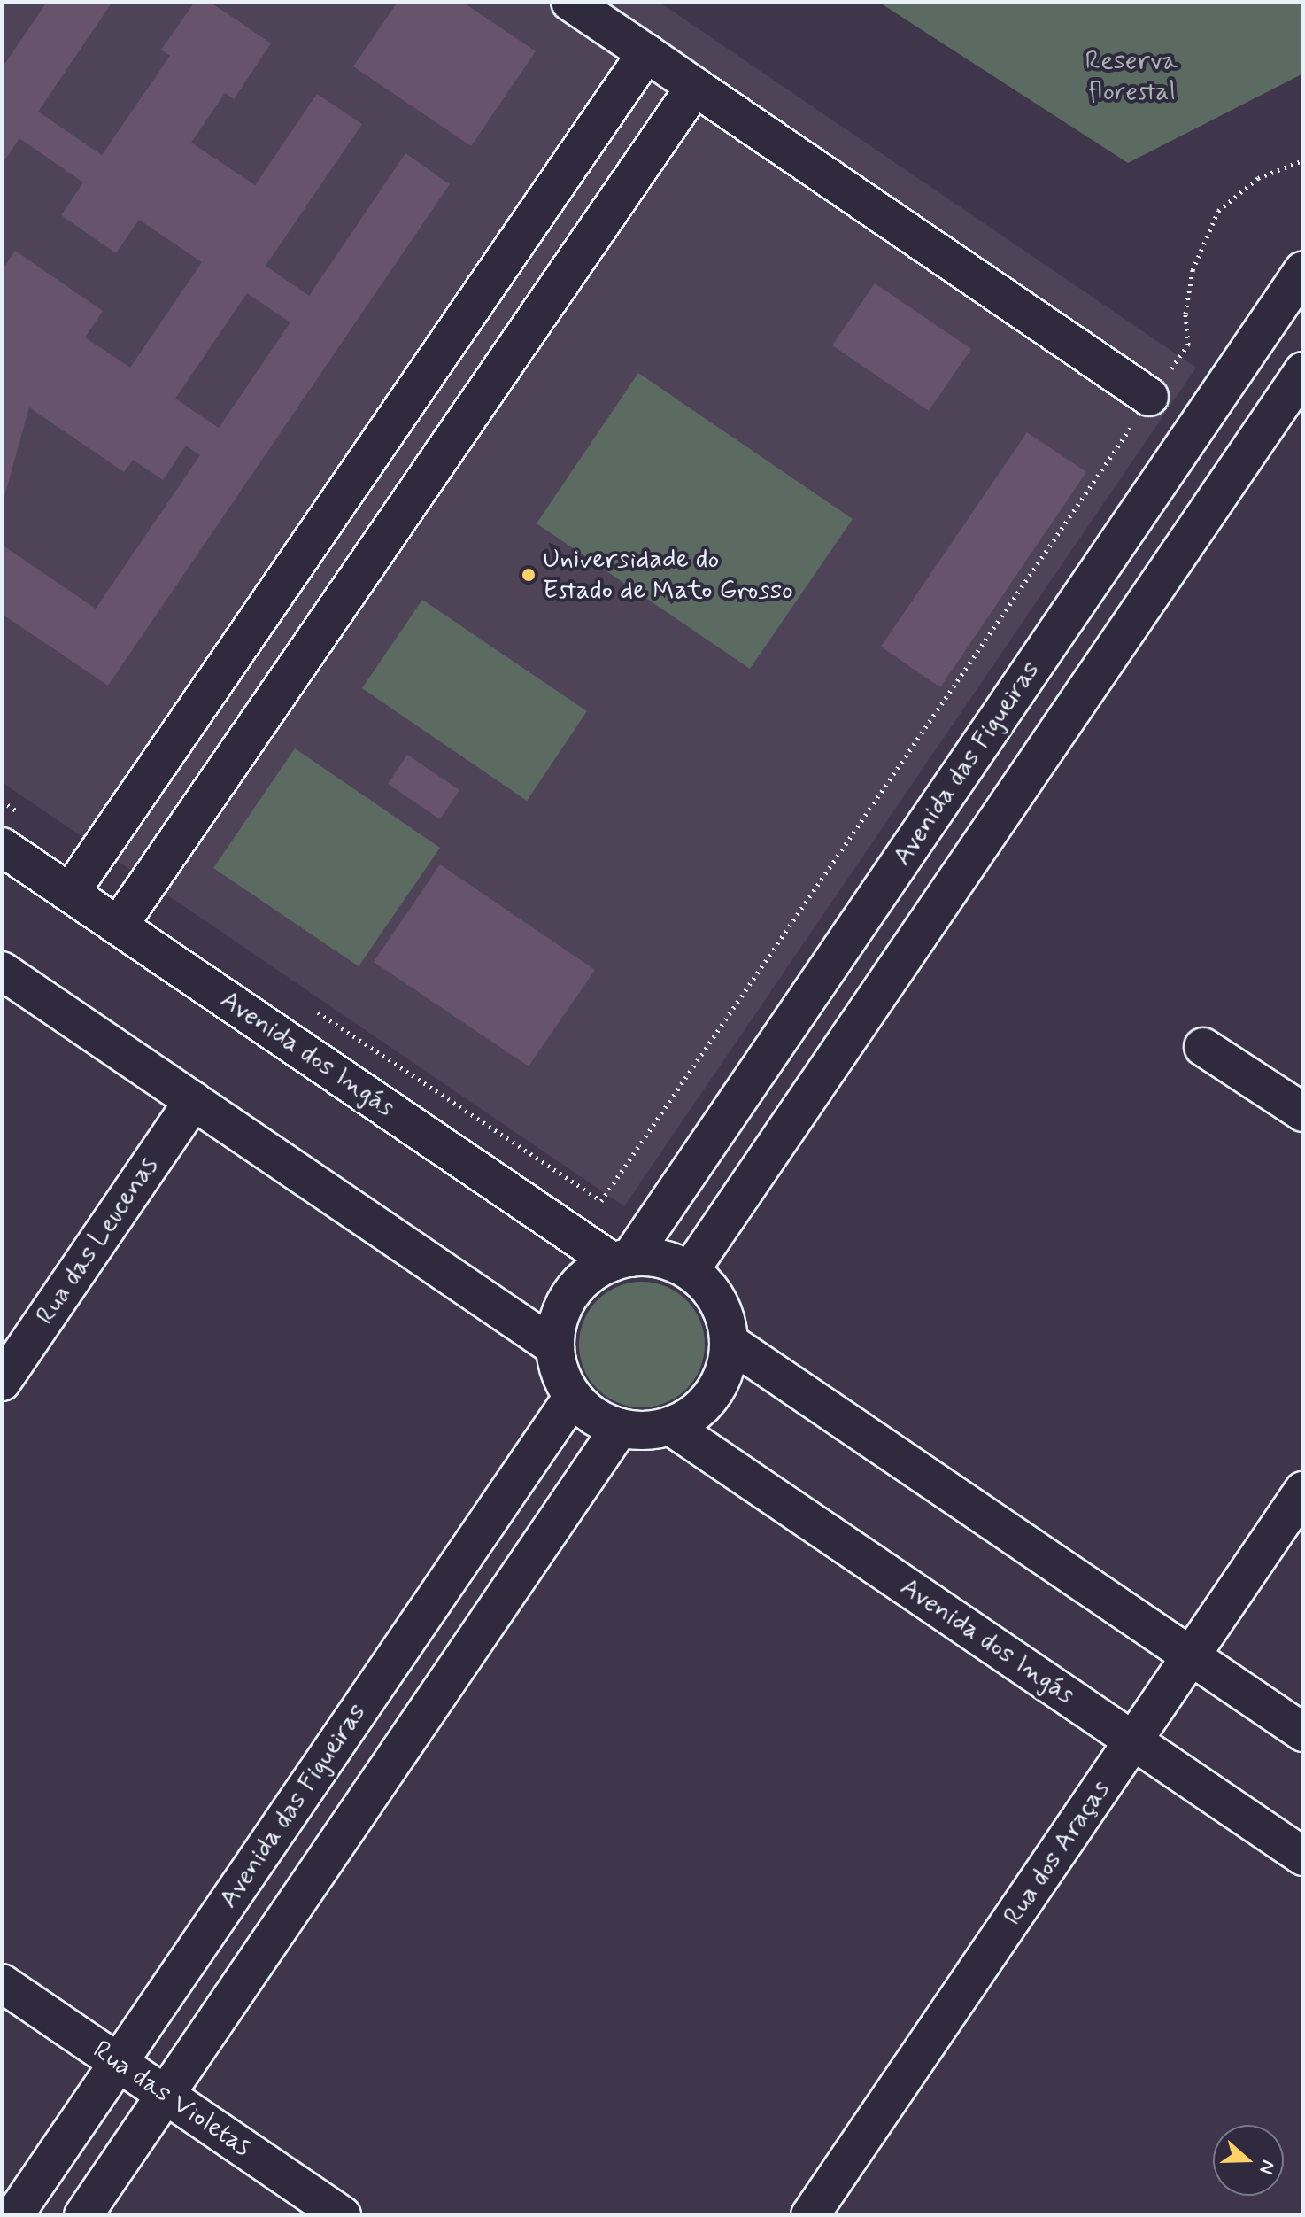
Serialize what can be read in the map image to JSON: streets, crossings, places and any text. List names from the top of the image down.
{
  "streets": {
    "street": [
      "Avenida das Figueiras",
      "Avenida dos Ingás",
      "Rua das Leucenas",
      "Rua dos Araças",
      "Rua das Violetas"
    ]
  },
  "crossings": [
    ["Avenida das Figueiras", "Avenida dos Ingás"],
    ["Avenida das Figueiras", "Rua das Violetas"],
    ["Avenida dos Ingás", "Rua dos Araças"]
  ],
  "parks": ["Reserva florestal"],
  "places": ["Universidade do Estado de Mato Grosso"],
  "north": "right"
}
